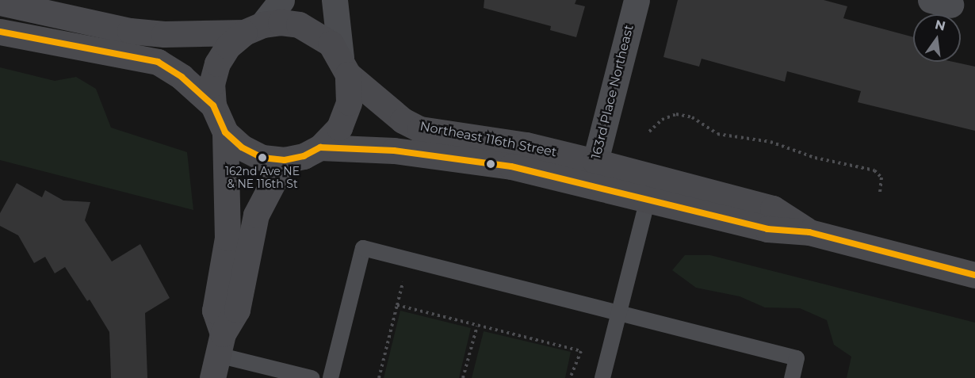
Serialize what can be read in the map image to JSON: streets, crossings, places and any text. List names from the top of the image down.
{
  "streets": {
    "street": ["163rd Place Northeast", "Northeast 116th Street"]
  },
  "crossings": [
    ["163rd Place Northeast", "Northeast 116th Street"]
  ],
  "places": ["162nd Ave NE & NE 116th St"],
  "north": "top"
}
